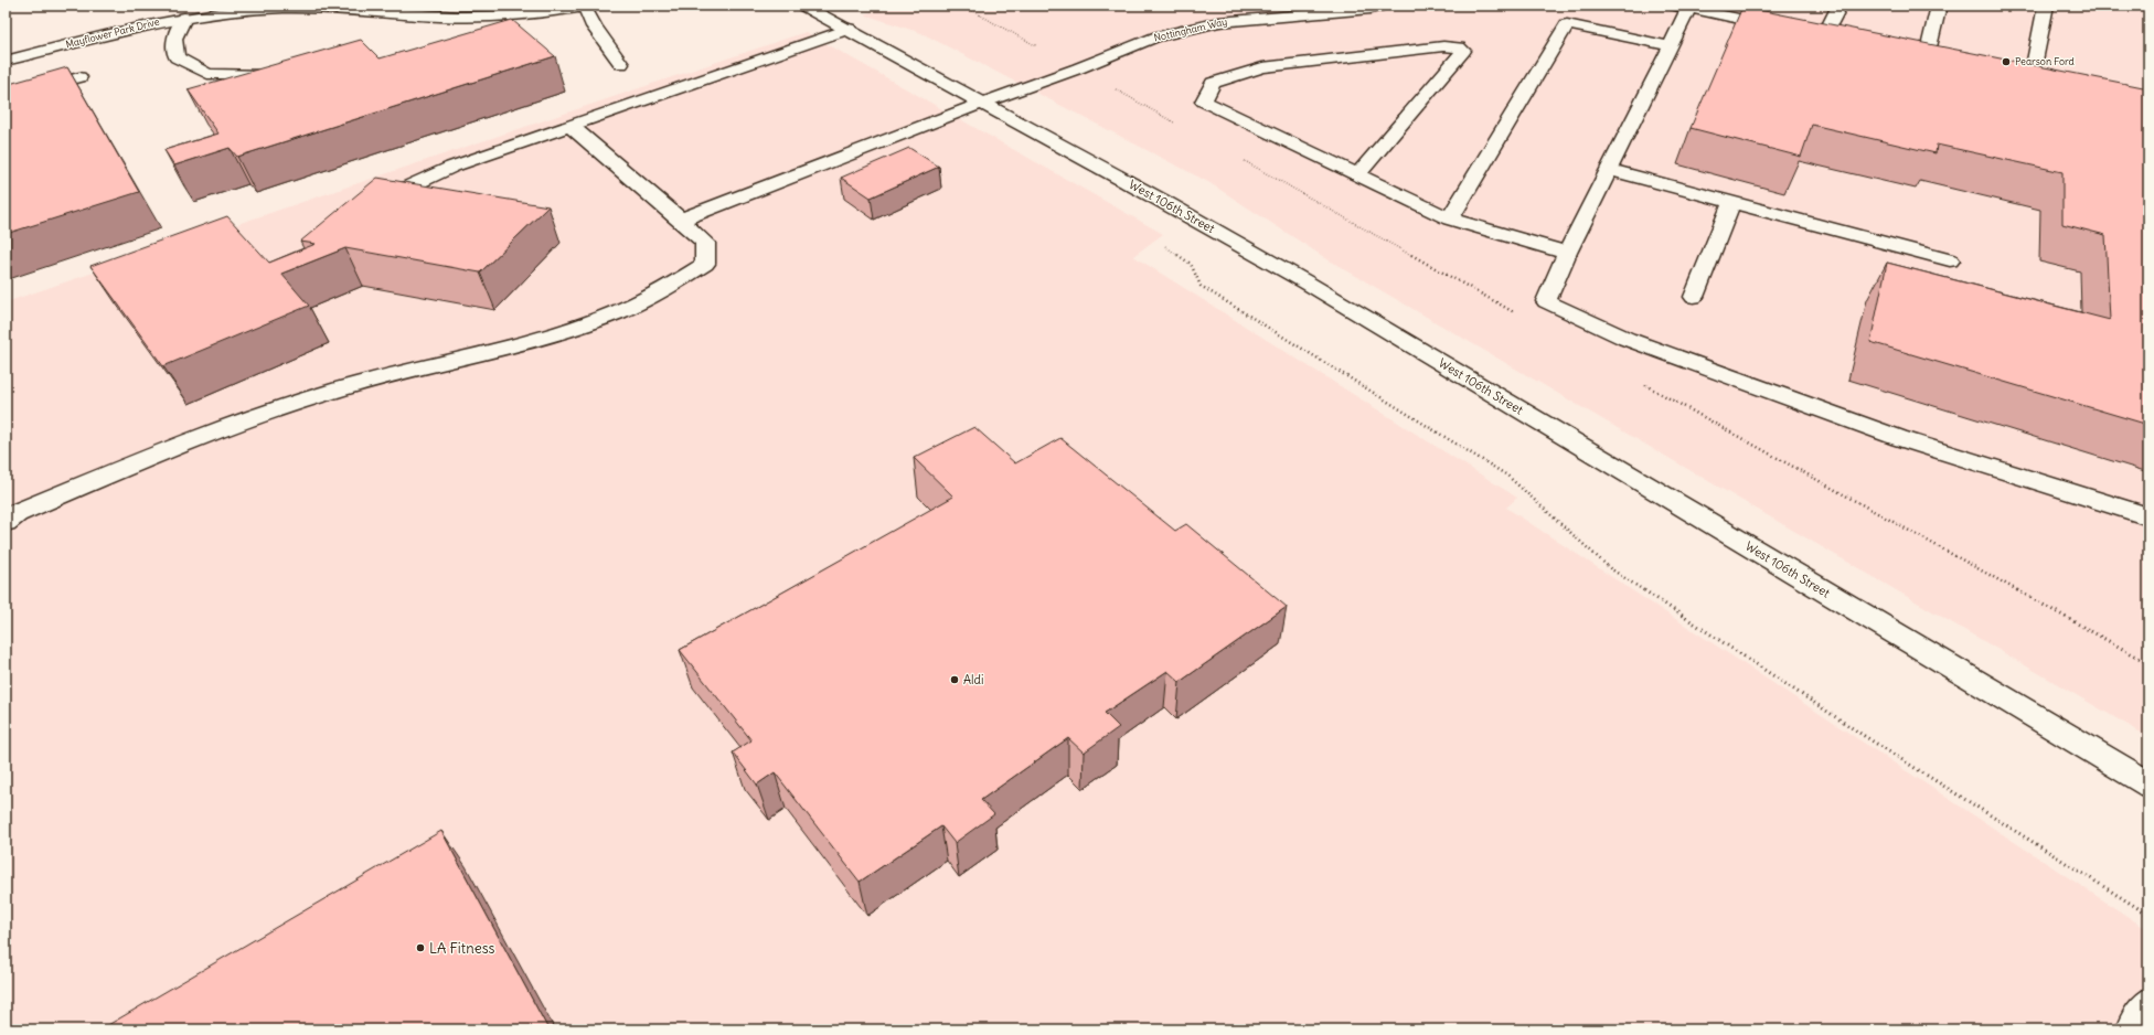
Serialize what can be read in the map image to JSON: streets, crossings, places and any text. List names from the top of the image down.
{
  "streets": {
    "street": ["Nottingham Way", "Mayflower Park Drive", "West 106th Street"]
  },
  "crossings": [
    ["Nottingham Way", "West 106th Street"]
  ],
  "places": ["Pearson Ford", "Aldi", "LA Fitness"]
}
